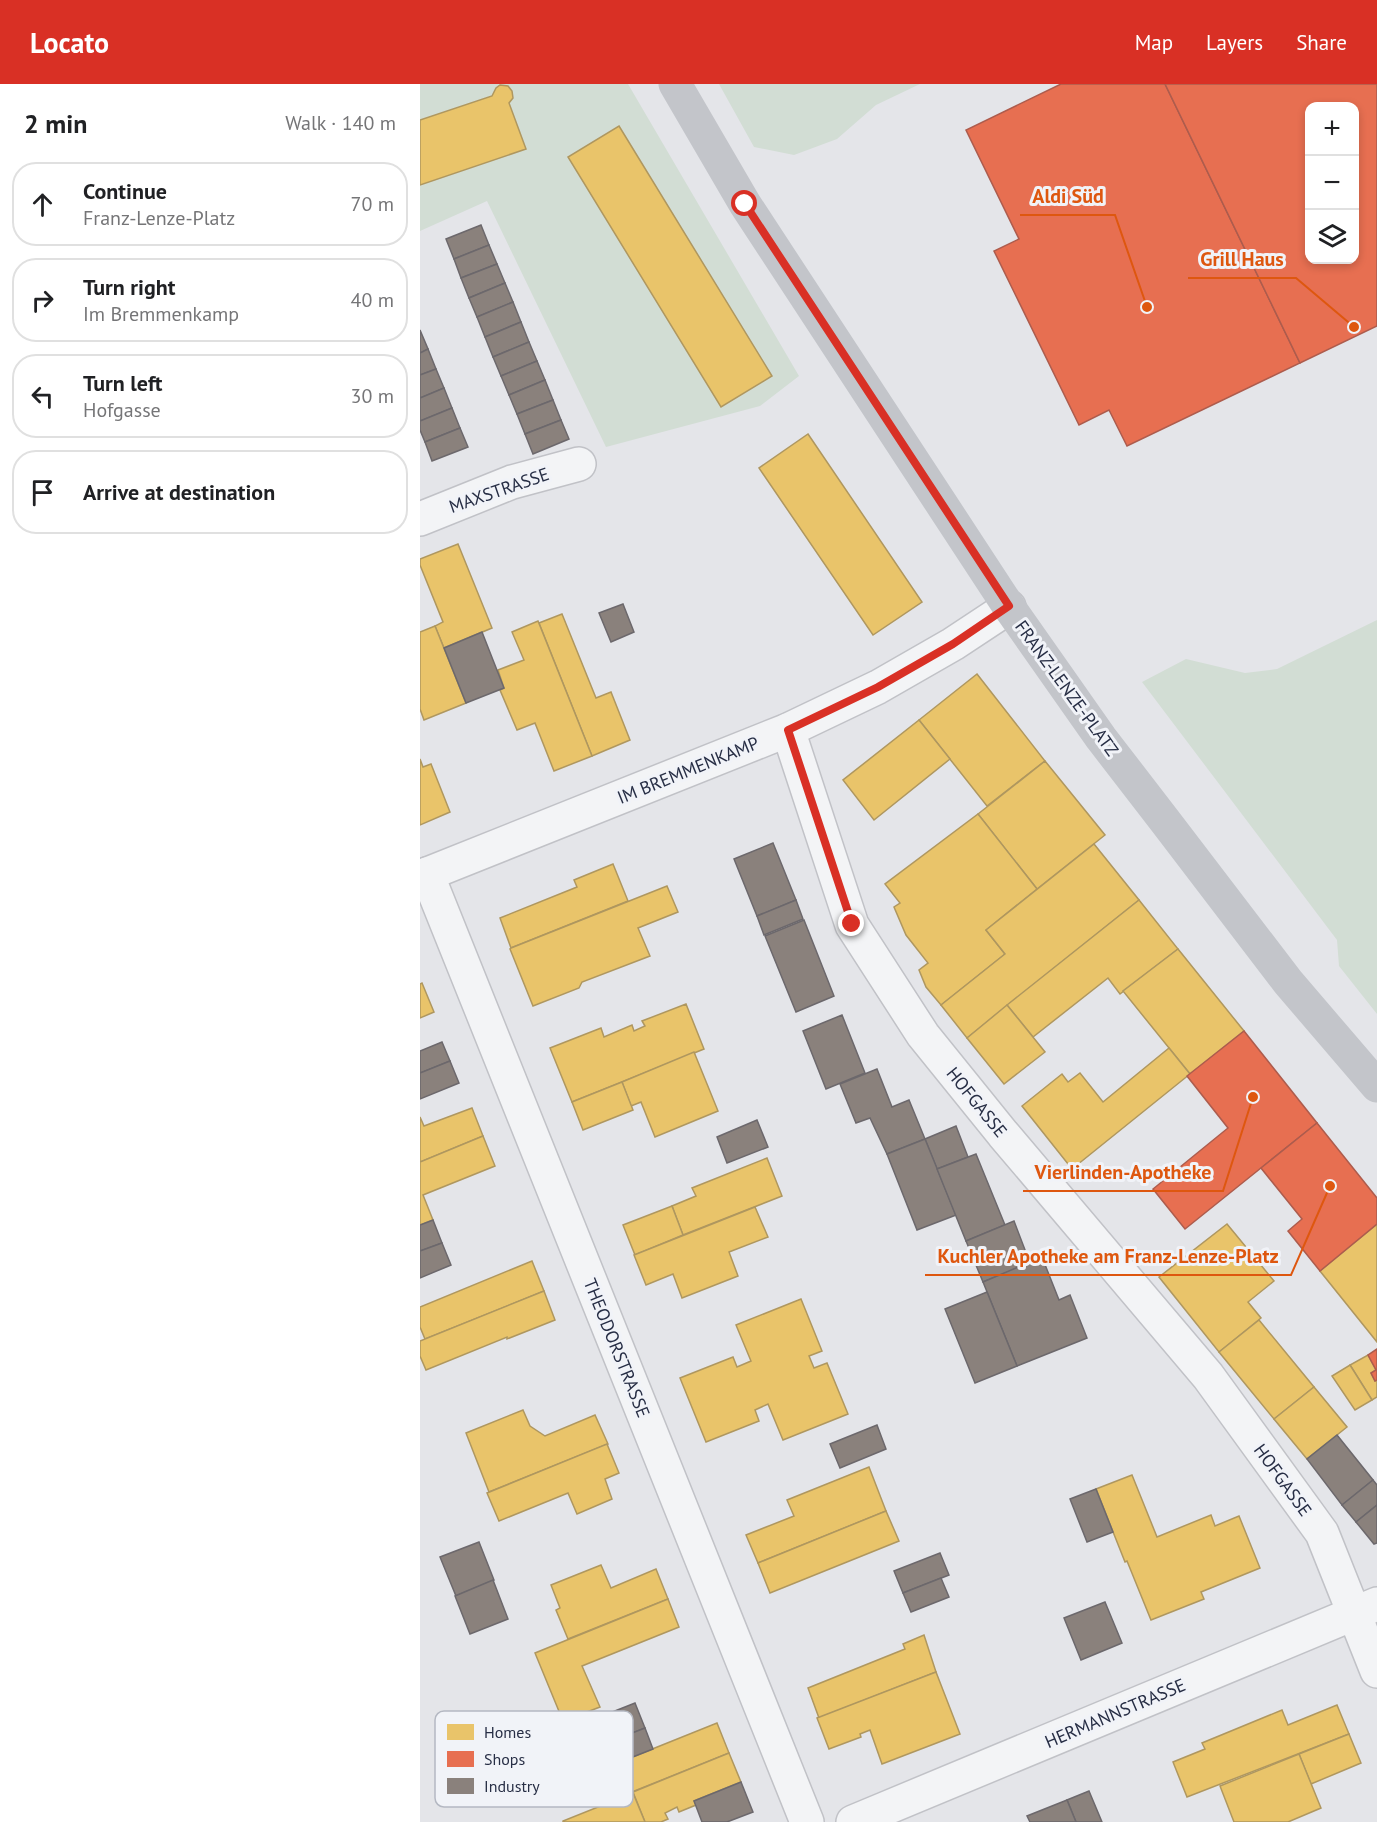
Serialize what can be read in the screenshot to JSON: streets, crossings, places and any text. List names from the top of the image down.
{
  "streets": {
    "street": [
      "MAXSTRASSE",
      "FRANZ-LENZE-PLATZ",
      "IM BREMMENKAMP",
      "HOFGASSE",
      "THEODORSTRASSE",
      "HERMANNSTRASSE"
    ]
  },
  "crossings": [
    ["FRANZ-LENZE-PLATZ", "IM BREMMENKAMP"],
    ["IM BREMMENKAMP", "HOFGASSE"],
    ["IM BREMMENKAMP", "THEODORSTRASSE"],
    ["HOFGASSE", "HERMANNSTRASSE"]
  ],
  "places": [
    "Aldi Süd",
    "Grill Haus",
    "Vierlinden-Apotheke",
    "Kuchler Apotheke am Franz-Lenze-Platz"
  ],
  "legend": ["Homes", "Shops", "Industry"],
  "page": {
    "header": "Locato",
    "nav": ["Map", "Layers", "Share"],
    "heading": ["2 min", "Walk · 140 m"],
    "map_buttons": ["+", "−"],
    "list": [
      ["Continue", "Franz-Lenze-Platz", "70 m"],
      ["Turn right", "Im Bremmenkamp", "40 m"],
      ["Turn left", "Hofgasse", "30 m"],
      "Arrive at destination"
    ]
  }
}
